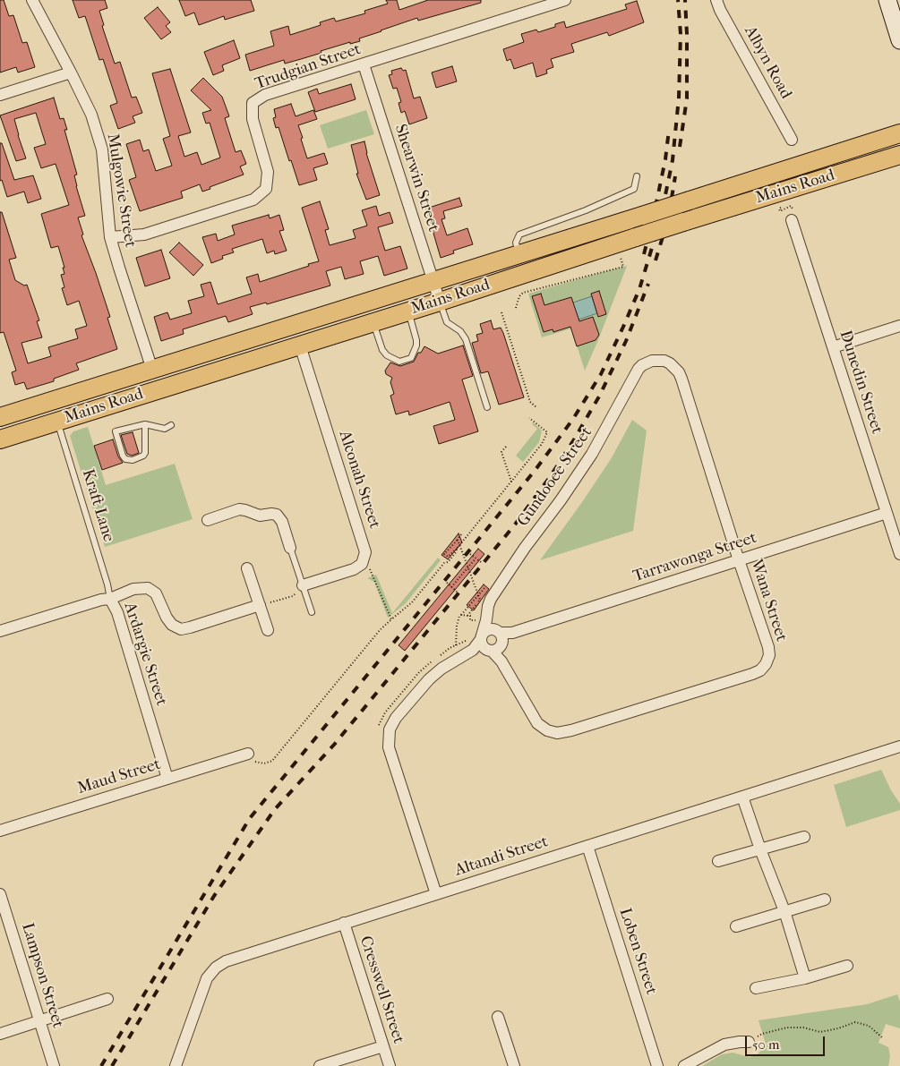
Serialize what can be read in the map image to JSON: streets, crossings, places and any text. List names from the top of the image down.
{
  "streets": {
    "main road": ["Mains Road"],
    "street": [
      "Albyn Road",
      "Trudgian Street",
      "Shearwin Street",
      "Mulgowie Street",
      "Dunedin Street",
      "Gundooee Street",
      "Alconah Street",
      "Tarrawonga Street",
      "Wana Street",
      "Ardargie Street",
      "Maud Street",
      "Altandi Street",
      "Loben Street",
      "Lampson Street",
      "Cresswell Street"
    ],
    "lane": ["Kraft Lane"]
  },
  "crossings": [
    ["Trudgian Street", "Shearwin Street"],
    ["Trudgian Street", "Mulgowie Street"],
    ["Shearwin Street", "Mains Road"],
    ["Mains Road", "Mulgowie Street"],
    ["Mains Road", "Alconah Street"],
    ["Mains Road", "Kraft Lane"],
    ["Dunedin Street", "Tarrawonga Street"],
    ["Gundooee Street", "Tarrawonga Street"],
    ["Gundooee Street", "Wana Street"],
    ["Gundooee Street", "Altandi Street"],
    ["Kraft Lane", "Ardargie Street"],
    ["Tarrawonga Street", "Wana Street"],
    ["Ardargie Street", "Maud Street"],
    ["Altandi Street", "Loben Street"],
    ["Altandi Street", "Cresswell Street"]
  ],
  "scale_bar": "50 m"
}
